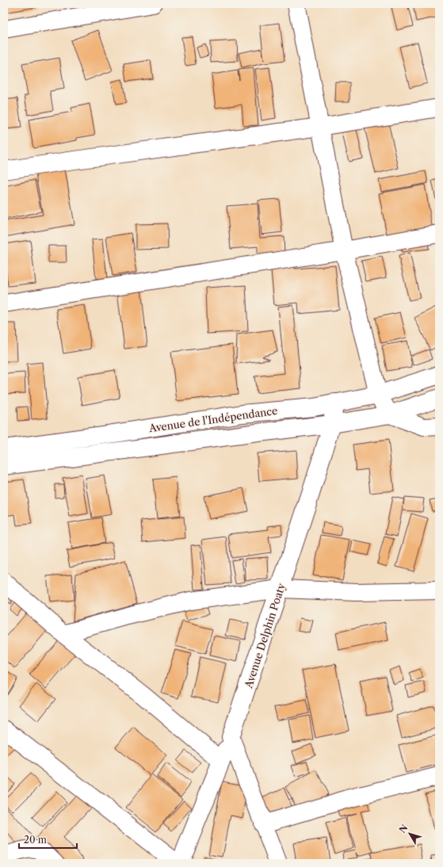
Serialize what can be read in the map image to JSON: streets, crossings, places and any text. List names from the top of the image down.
{
  "streets": {
    "street": ["Avenue de l'Indépendance", "Avenue Delphin Poaty"]
  },
  "crossings": [
    ["Avenue de l'Indépendance", "Avenue Delphin Poaty"]
  ],
  "scale_bar": "20 m",
  "north": "top left"
}
